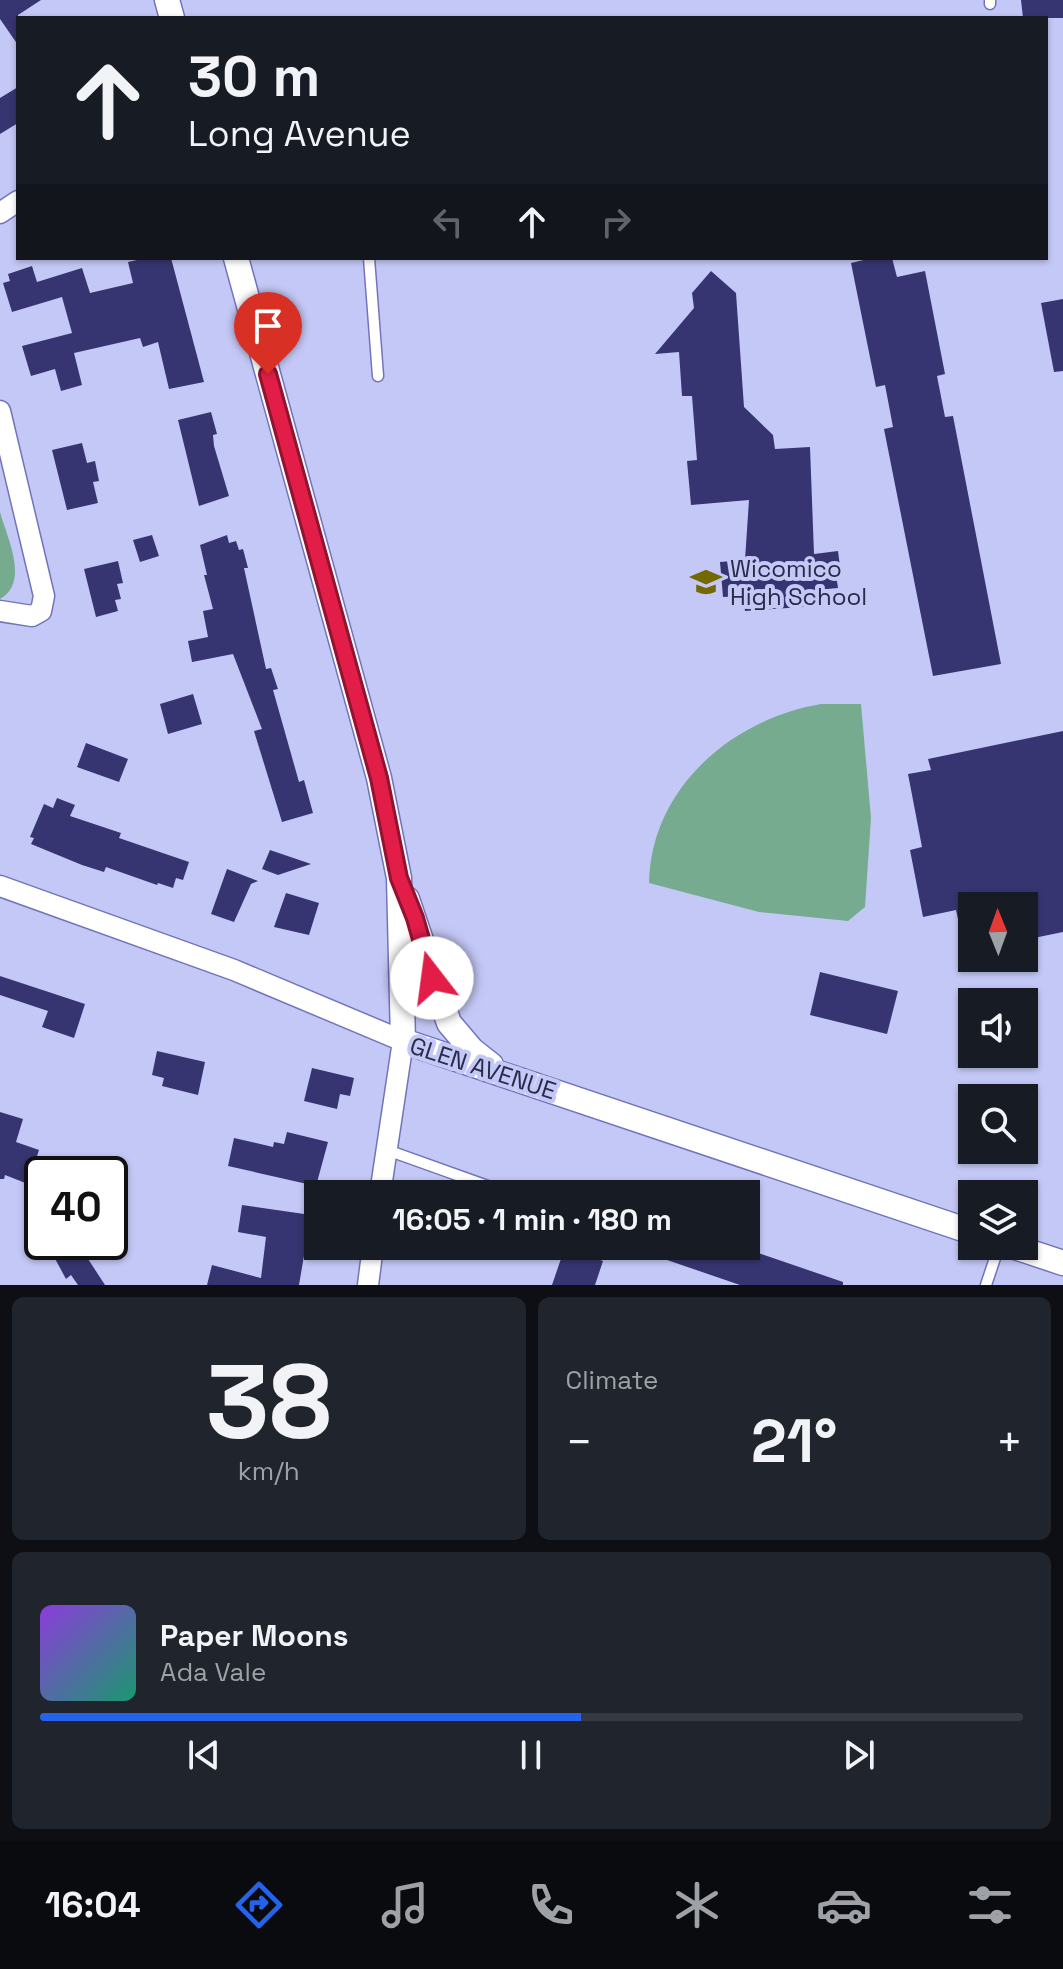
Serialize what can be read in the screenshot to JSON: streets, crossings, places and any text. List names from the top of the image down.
{
  "streets": {
    "street": ["GLEN AVENUE"]
  },
  "places": {
    "school or university": ["Wicomico High School"]
  },
  "north": "top",
  "page": {
    "turn": ["30 m", "Long Avenue"],
    "limit": "40",
    "trip": "16:05 · 1 min · 180 m",
    "tile": [
      ["38", "km/h"],
      "Climate"
    ],
    "heat": ["−", "21°", "+"],
    "song": ["Paper Moons", "Ada Vale"],
    "tabs": "16:04"
  }
}
